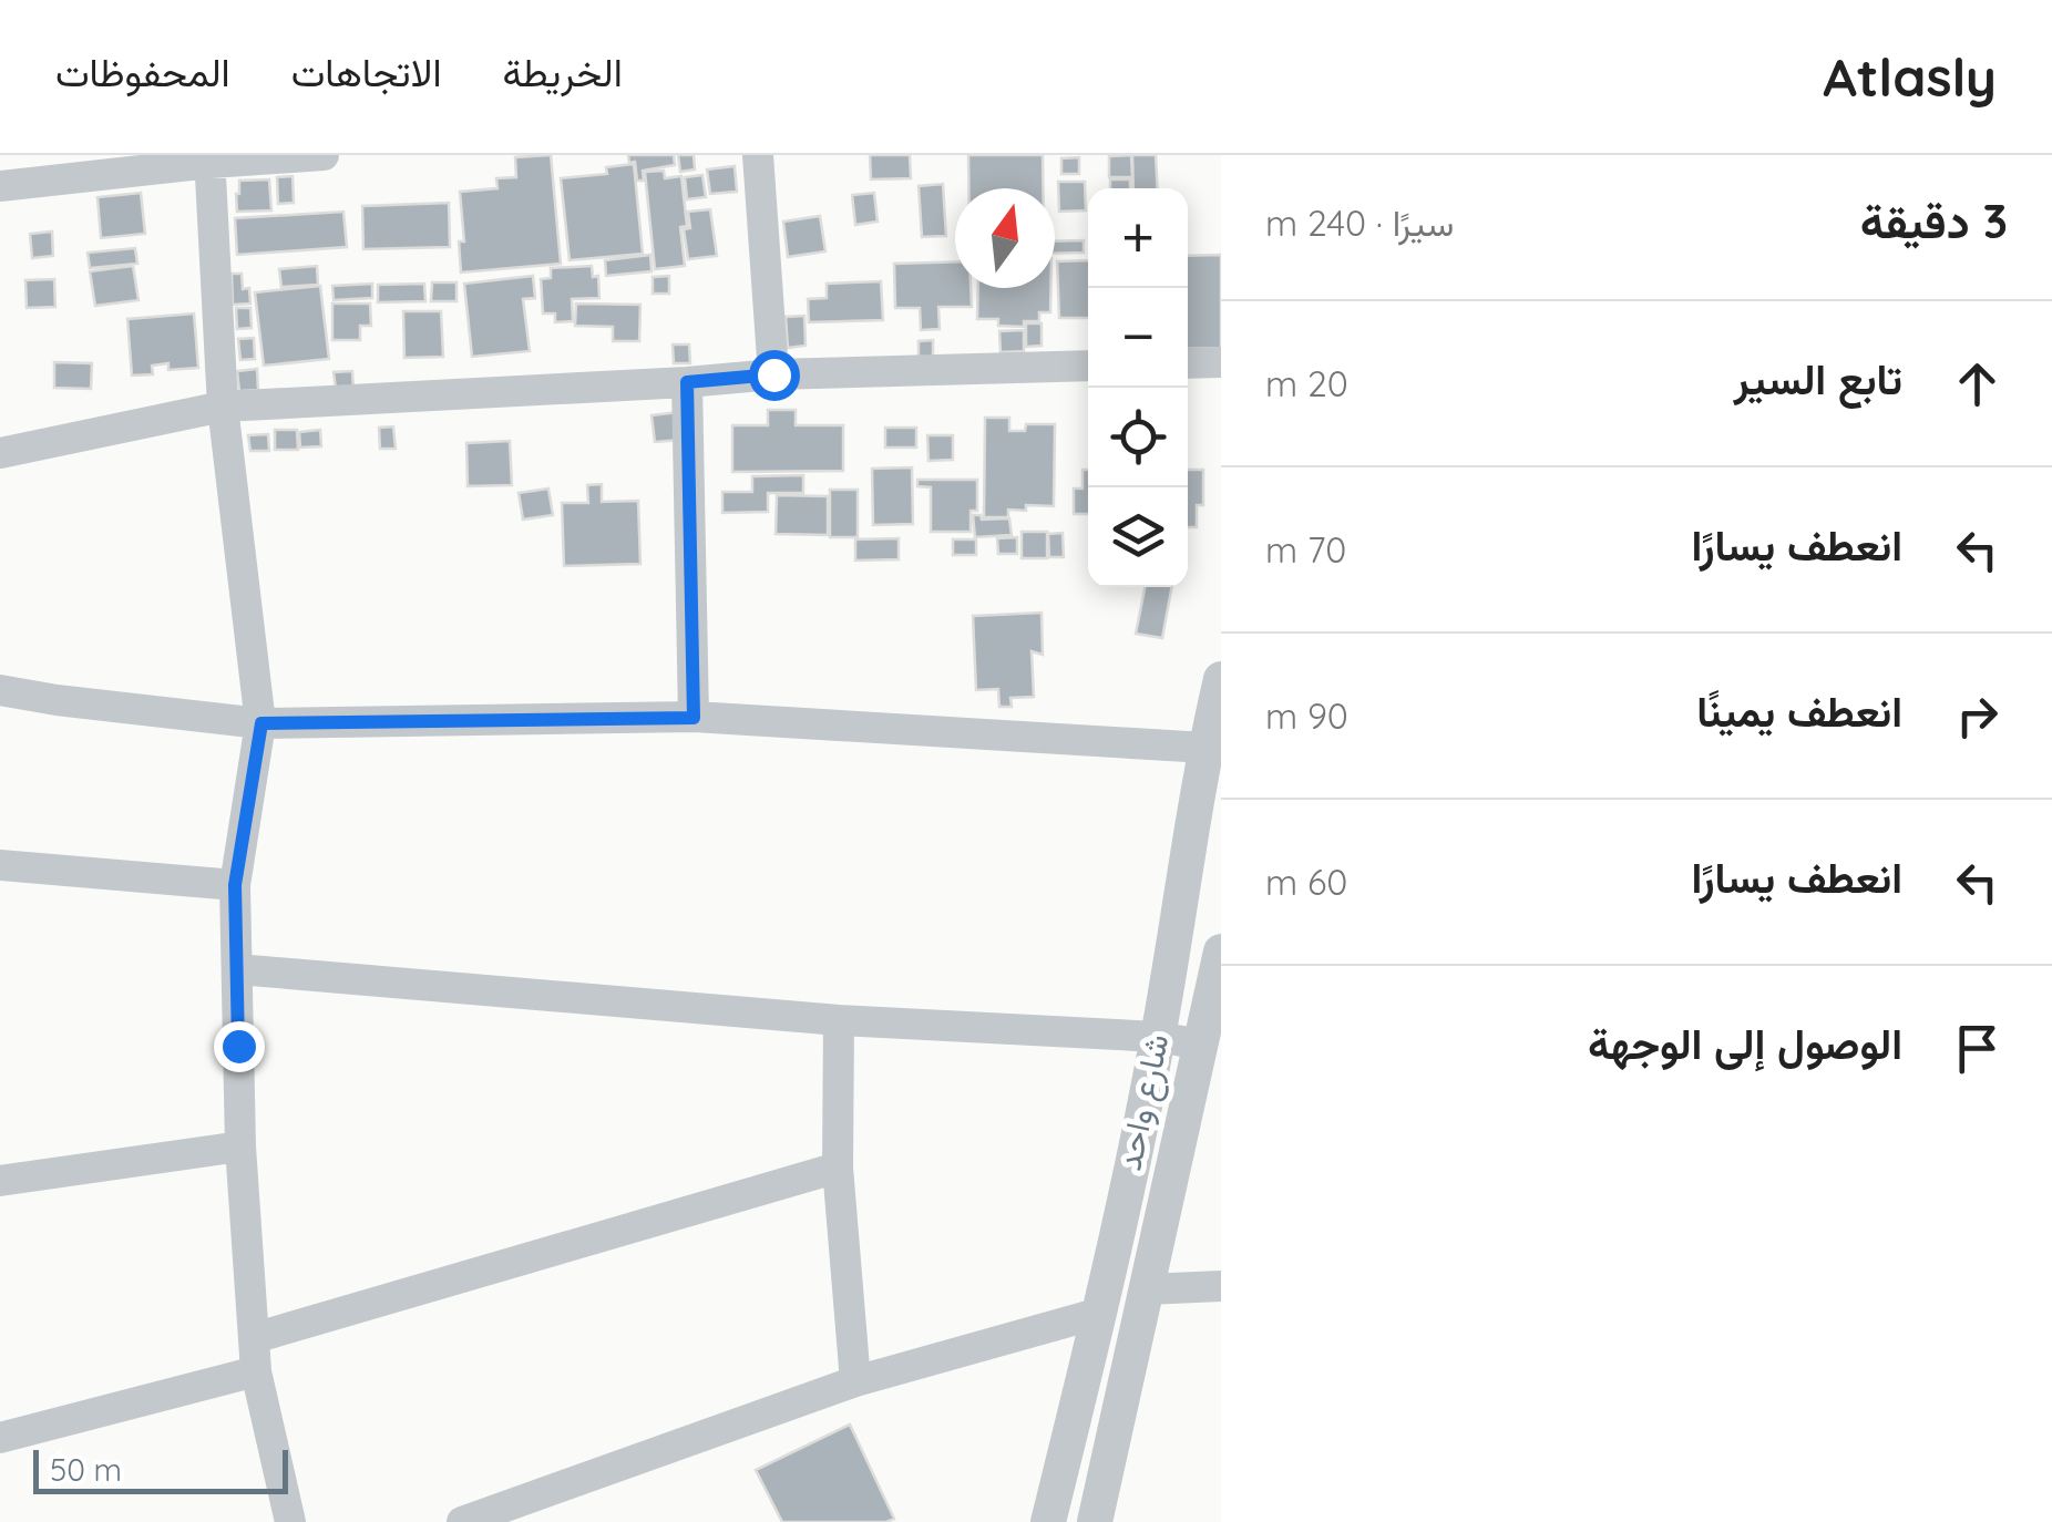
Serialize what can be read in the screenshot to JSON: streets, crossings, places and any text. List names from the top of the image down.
{
  "streets": {
    "street": ["شارع واحد"]
  },
  "scale_bar": "50 m",
  "north": "top",
  "page": {
    "header": "Atlasly",
    "nav": ["الخريطة", "الاتجاهات", "المحفوظات"],
    "heading": ["3 دقيقة", "سيرًا · 240 m"],
    "map_buttons": ["+", "−"],
    "list": [
      ["تابع السير", "20 m"],
      ["انعطف يسارًا", "70 m"],
      ["انعطف يمينًا", "90 m"],
      ["انعطف يسارًا", "60 m"],
      "الوصول إلى الوجهة"
    ],
    "scale": "50 m"
  }
}
